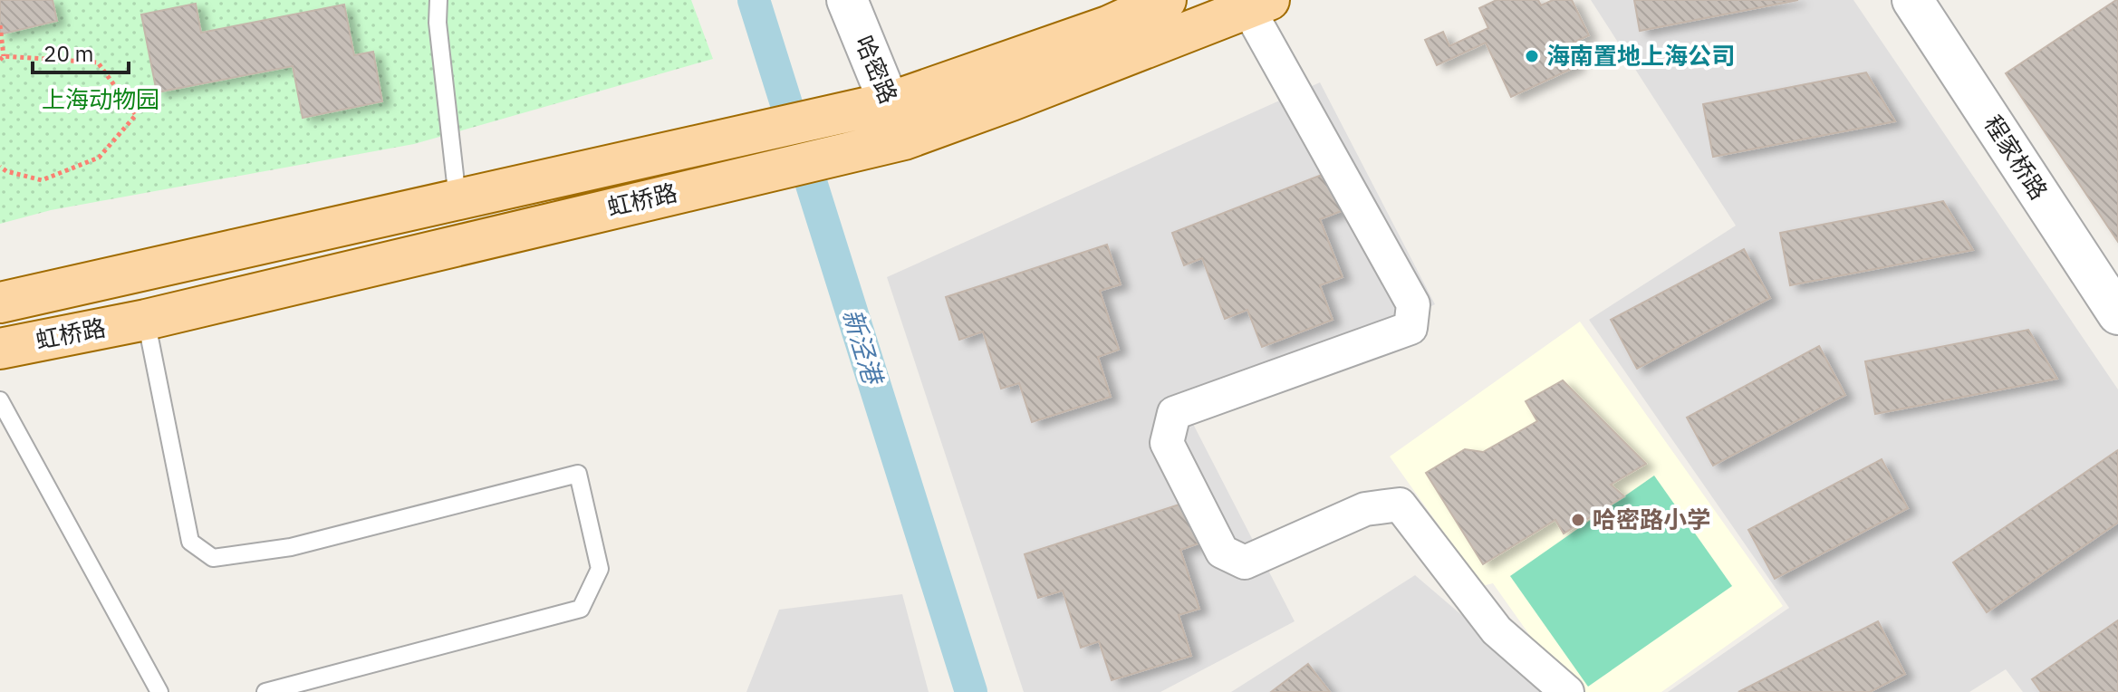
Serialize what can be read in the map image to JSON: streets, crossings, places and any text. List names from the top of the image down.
{
  "streets": {
    "main road": ["虹桥路"],
    "street": ["哈密路", "程家桥路"]
  },
  "crossings": [
    ["哈密路", "虹桥路"]
  ],
  "water": ["新泾港"],
  "parks": ["上海动物园"],
  "places": ["海南置地上海公司", "哈密路小学"],
  "scale_bar": "20 m"
}
